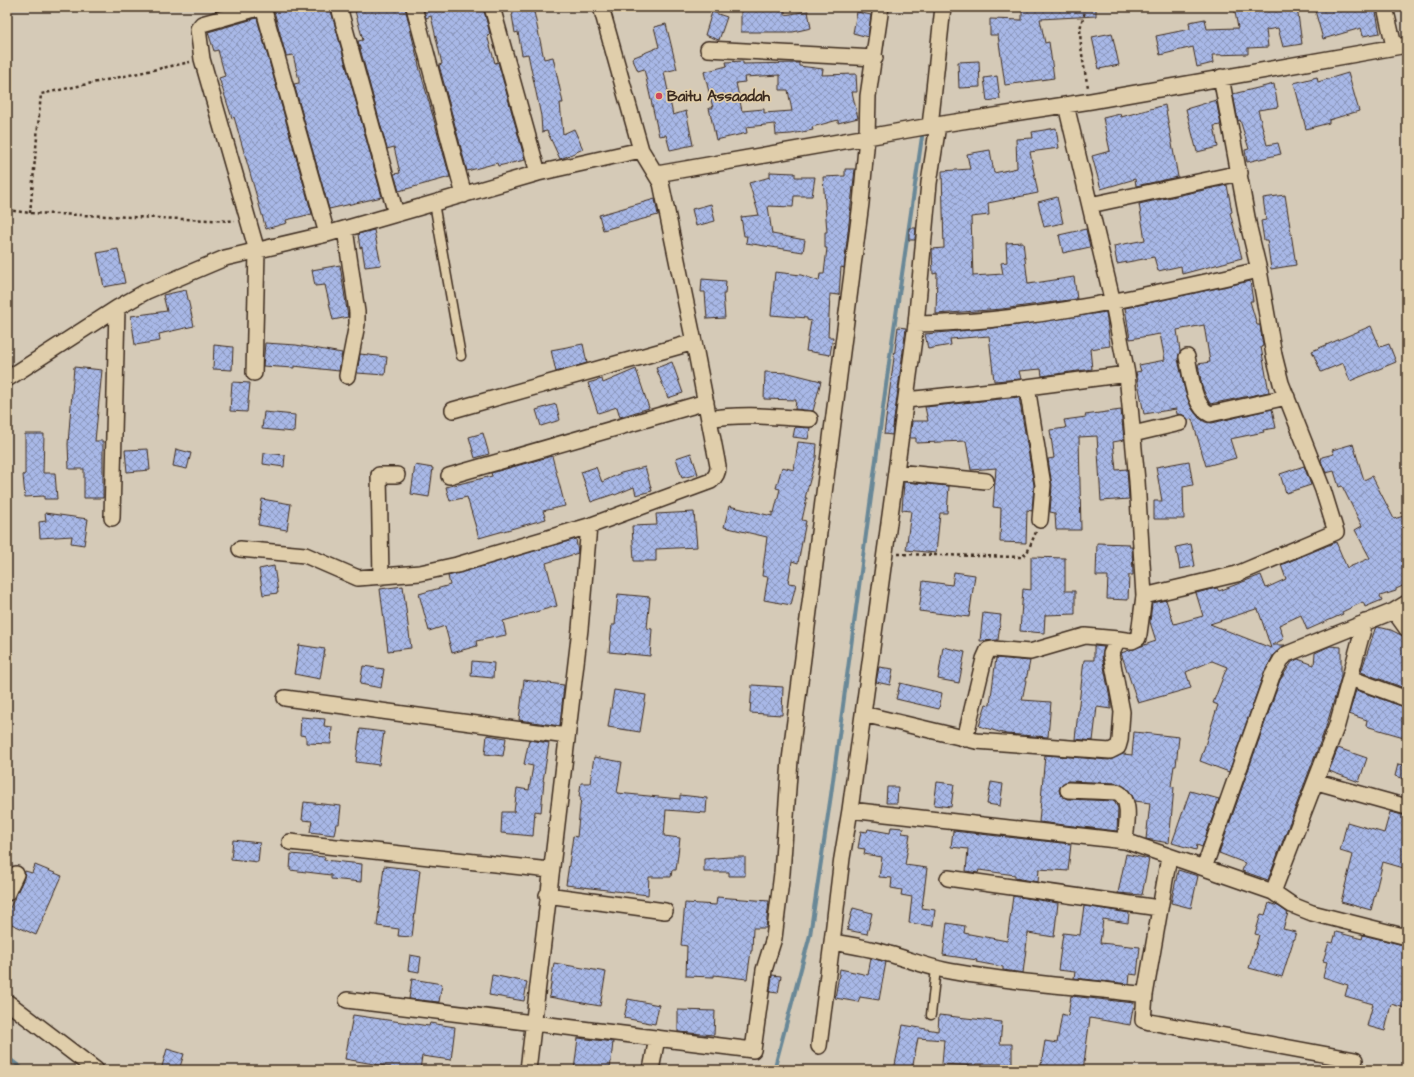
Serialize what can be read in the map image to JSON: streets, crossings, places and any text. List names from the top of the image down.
{
  "places": ["Baitu Assaadah"]
}
